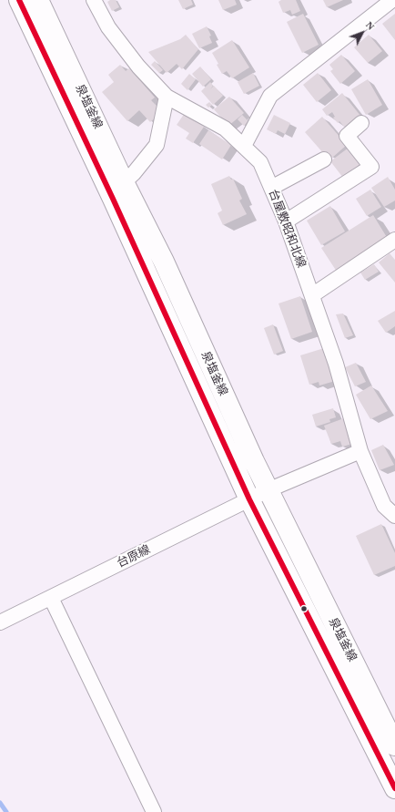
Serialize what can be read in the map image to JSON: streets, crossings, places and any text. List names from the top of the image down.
{
  "streets": {
    "main road": ["泉塩釜線"],
    "street": ["台屋敷昭和北線", "台原線"]
  },
  "crossings": [
    ["泉塩釜線", "台原線"],
    ["台屋敷昭和北線", "台原線"]
  ],
  "north": "top right"
}
